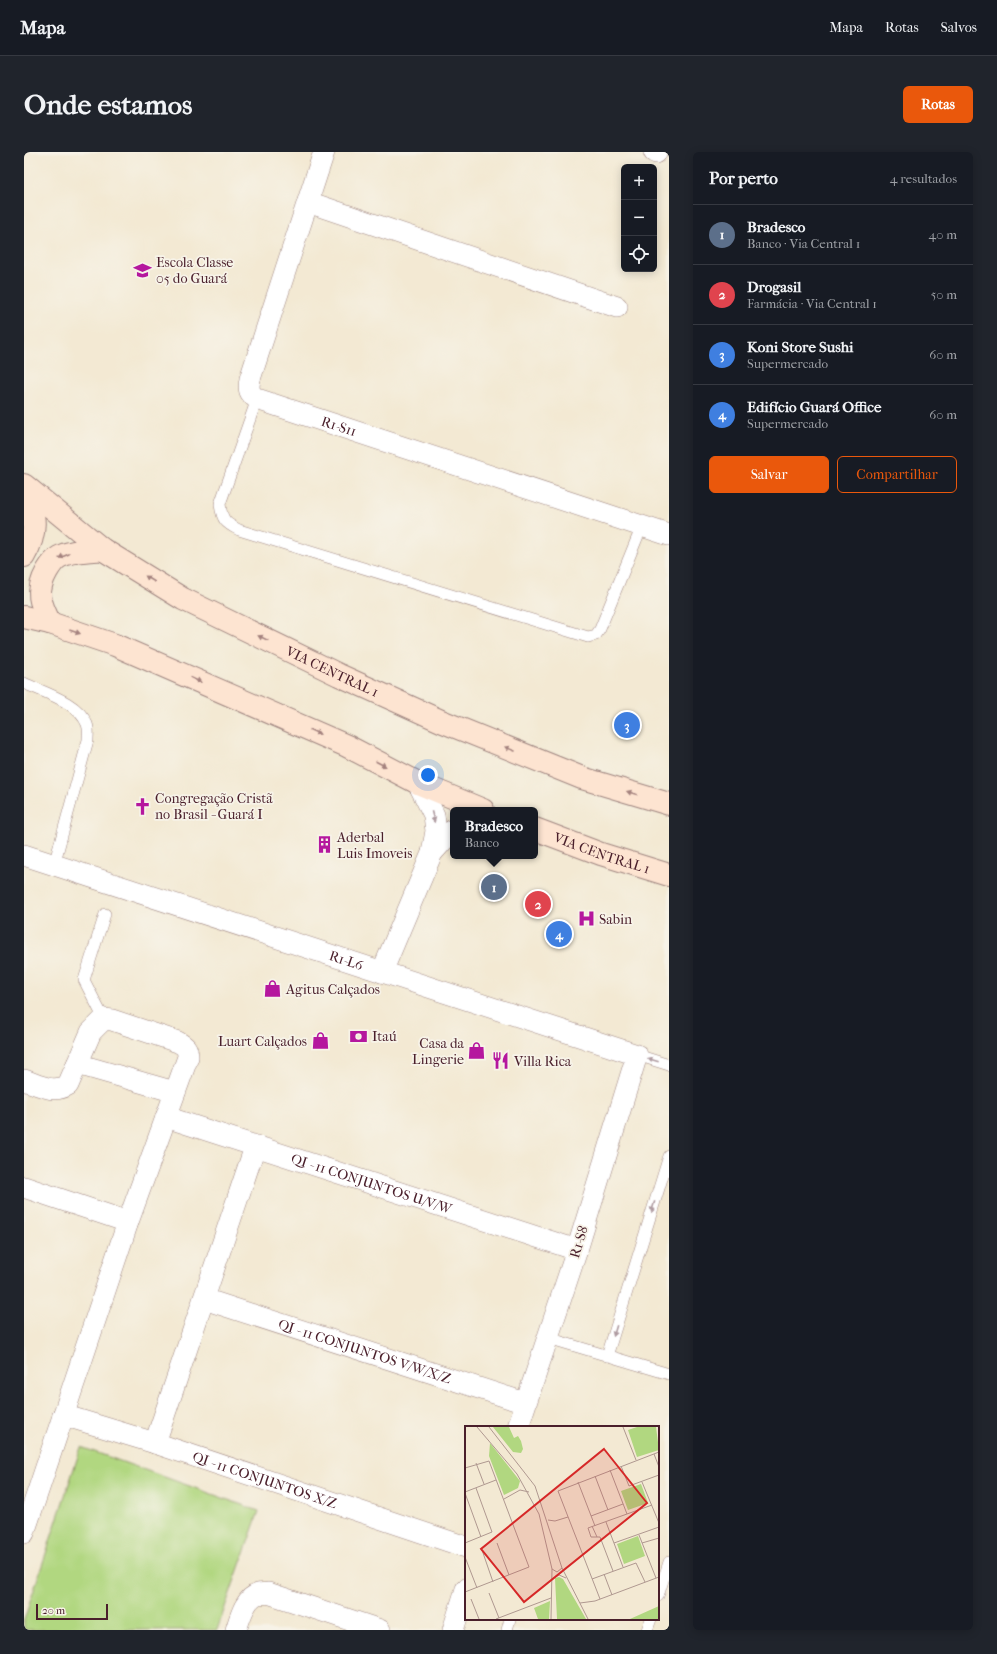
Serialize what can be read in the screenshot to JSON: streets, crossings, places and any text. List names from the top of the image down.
{
  "streets": {
    "main road": ["VIA CENTRAL 1"],
    "street": [
      "R1-S11",
      "R1-L6",
      "QI - 11 CONJUNTOS U/V/W",
      "R1-S8",
      "QI - 11 CONJUNTOS V/W/X/Z",
      "QI - 11 CONJUNTOS X/Z"
    ]
  },
  "crossings": [
    ["R1-L6", "R1-S8"],
    ["QI - 11 CONJUNTOS U/V/W", "R1-S8"],
    ["R1-S8", "QI - 11 CONJUNTOS V/W/X/Z"]
  ],
  "places": {
    "school or university": ["Escola Classe 05 do Guará"],
    "church": ["Congregação Cristã no Brasil - Guará I"],
    "building": ["Aderbal Luis Imoveis"],
    "hospital": ["Sabin"],
    "shop": ["Agitus Calçados", "Luart Calçados", "Casa da Lingerie"],
    "bank": ["Itaú"],
    "restaurant": ["Villa Rica"]
  },
  "scale_bar": "20 m",
  "page": {
    "header": "Mapa",
    "nav": ["Mapa", "Rotas", "Salvos"],
    "buttons": [
      "Rotas",
      ["Salvar", "Compartilhar"]
    ],
    "title": "Onde estamos",
    "heading": ["Por perto", "4 resultados"],
    "map_buttons": ["+", "−"],
    "list": [
      {
        "mark": "1",
        "name": "Bradesco",
        "note": "Banco · Via Central 1",
        "value": "40 m"
      },
      {
        "mark": "2",
        "name": "Drogasil",
        "note": "Farmácia · Via Central 1",
        "value": "50 m"
      },
      {
        "mark": "3",
        "name": "Koni Store Sushi",
        "note": "Supermercado",
        "value": "60 m"
      },
      {
        "mark": "4",
        "name": "Edifício Guará Office",
        "note": "Supermercado",
        "value": "60 m"
      }
    ],
    "pins": [
      "3",
      "1",
      "2",
      "4"
    ],
    "popup": ["Bradesco", "Banco"],
    "scale": "20 m"
  }
}
